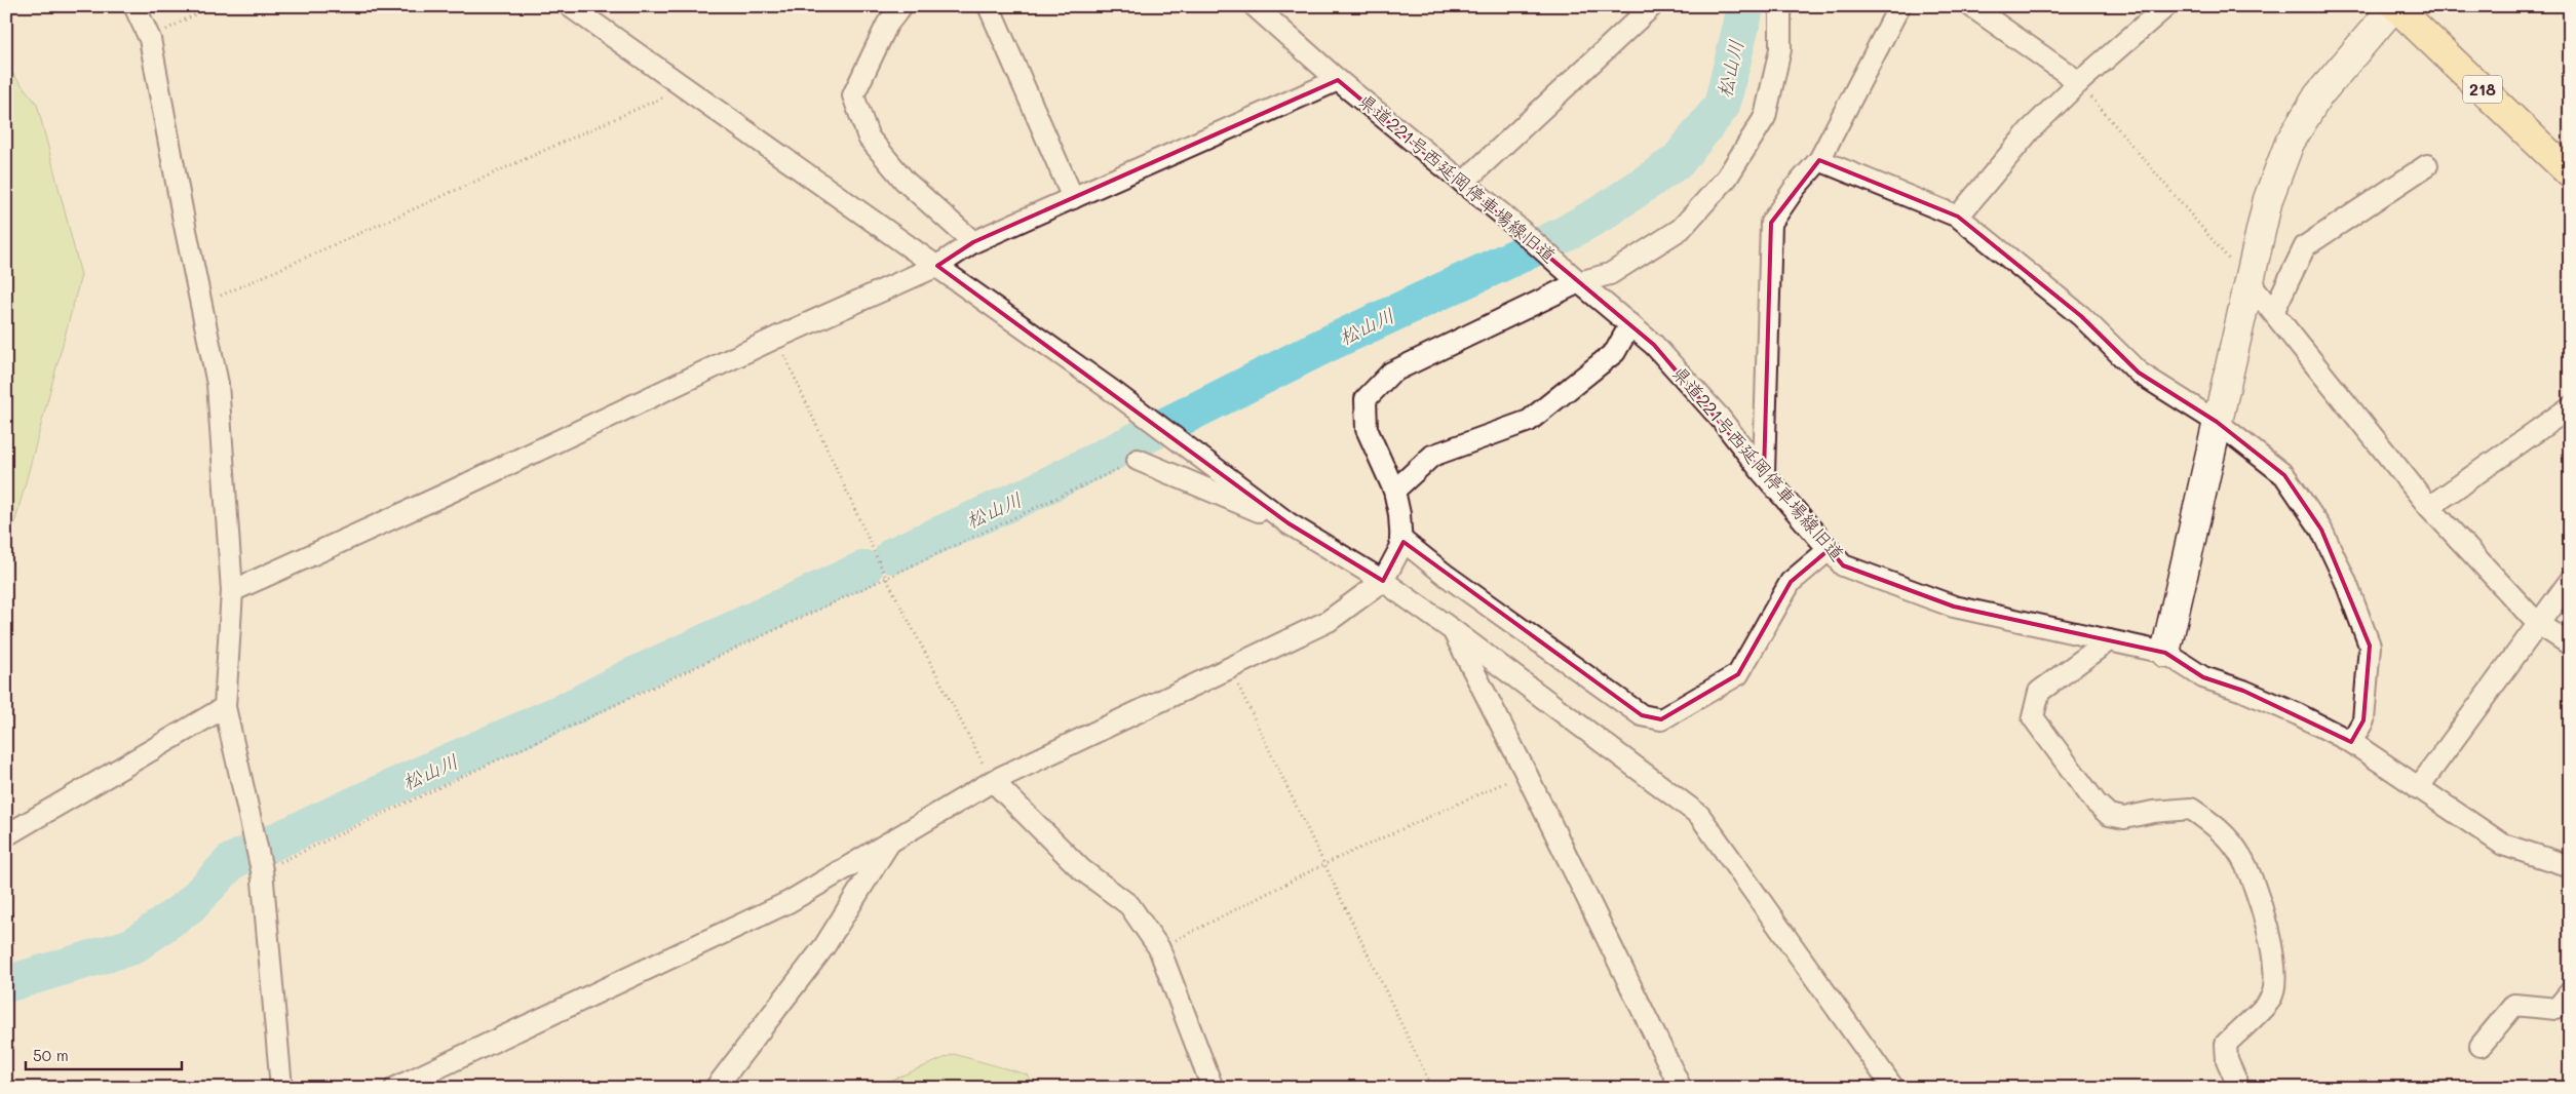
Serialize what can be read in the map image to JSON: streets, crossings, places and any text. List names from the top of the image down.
{
  "streets": {
    "highway": ["218"],
    "street": ["県道221号西延岡停車場線旧道"]
  },
  "water": ["松山川"],
  "scale_bar": "50 m"
}
